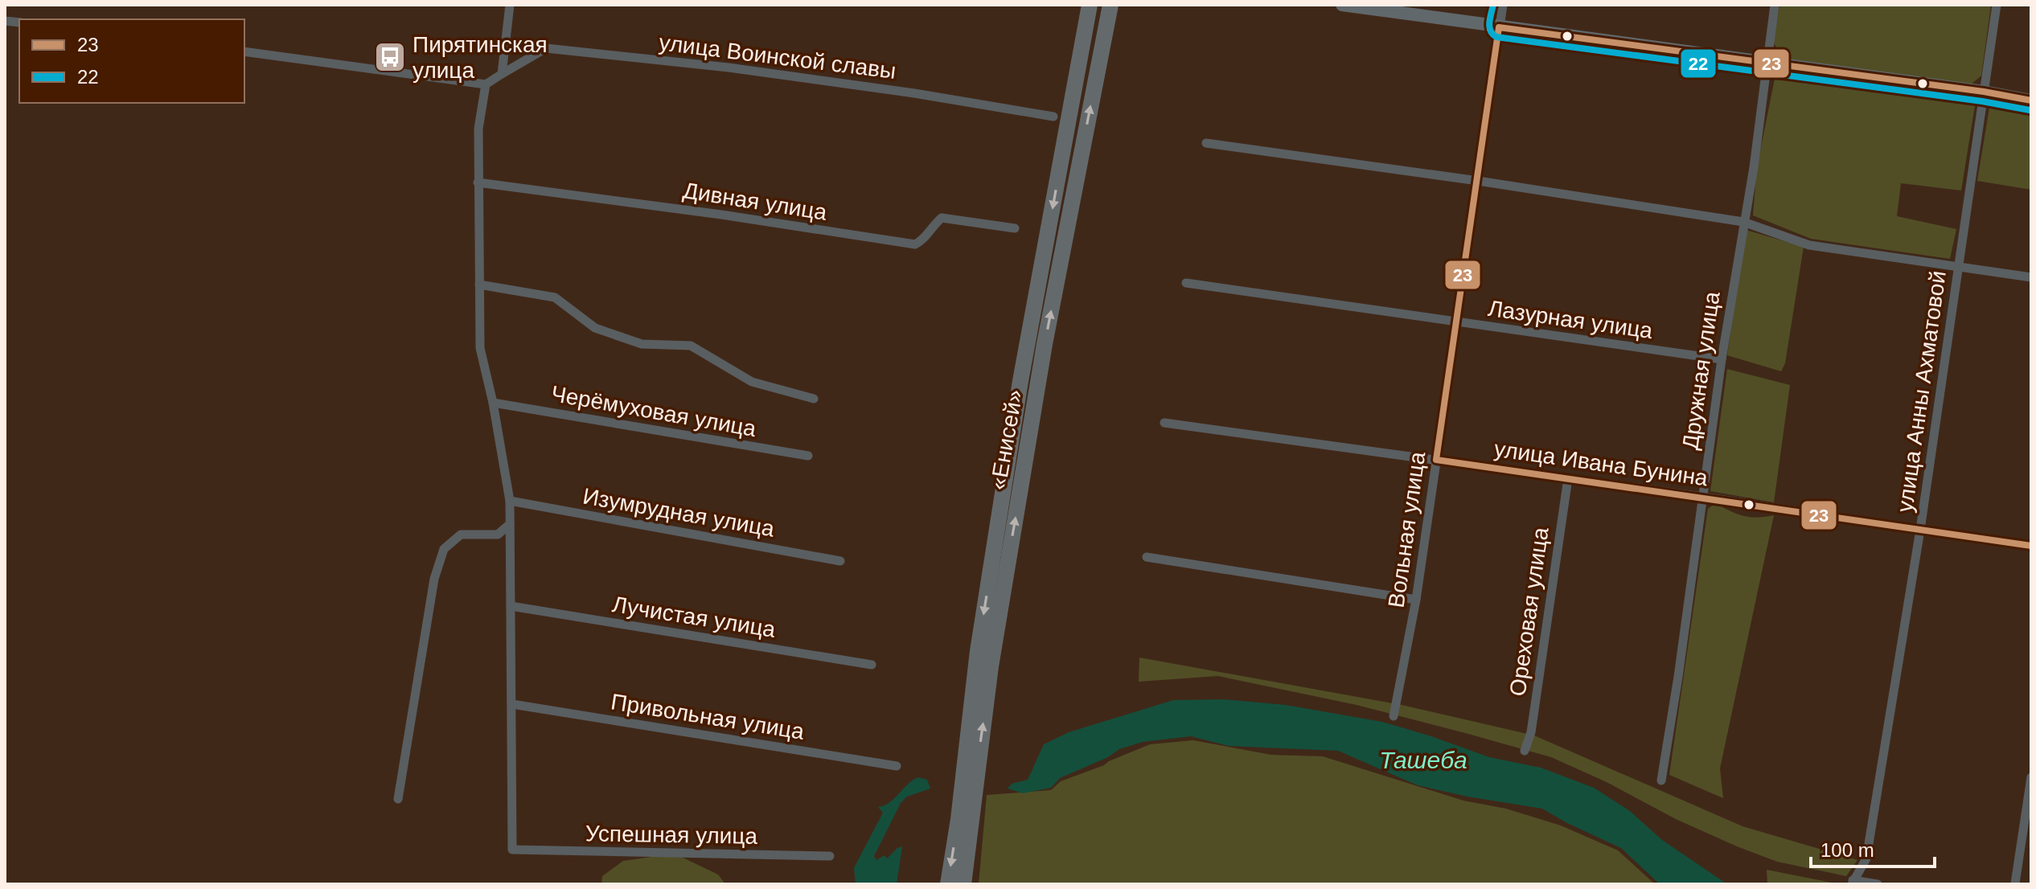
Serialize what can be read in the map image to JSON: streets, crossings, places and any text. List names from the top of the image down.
{
  "streets": {
    "highway": ["«Енисей»"],
    "street": [
      "улица Воинской славы",
      "Дивная улица",
      "Лазурная улица",
      "Дружная улица",
      "улица Анны Ахматовой",
      "Черёмуховая улица",
      "улица Ивана Бунина",
      "Изумрудная улица",
      "Вольная улица",
      "Ореховая улица",
      "Лучистая улица",
      "Привольная улица",
      "Успешная улица"
    ]
  },
  "crossings": [
    ["Лазурная улица", "Дружная улица"],
    ["Лазурная улица", "Вольная улица"],
    ["Дружная улица", "улица Ивана Бунина"],
    ["улица Анны Ахматовой", "улица Ивана Бунина"],
    ["улица Ивана Бунина", "Вольная улица"],
    ["улица Ивана Бунина", "Ореховая улица"],
    ["Привольная улица", "Успешная улица"]
  ],
  "water": ["Ташеба"],
  "places": {
    "bus stop": ["Пирятинская улица"]
  },
  "lines": ["transit line 22", "transit line 23"],
  "legend": ["23", "22"],
  "scale_bar": "100 m"
}
